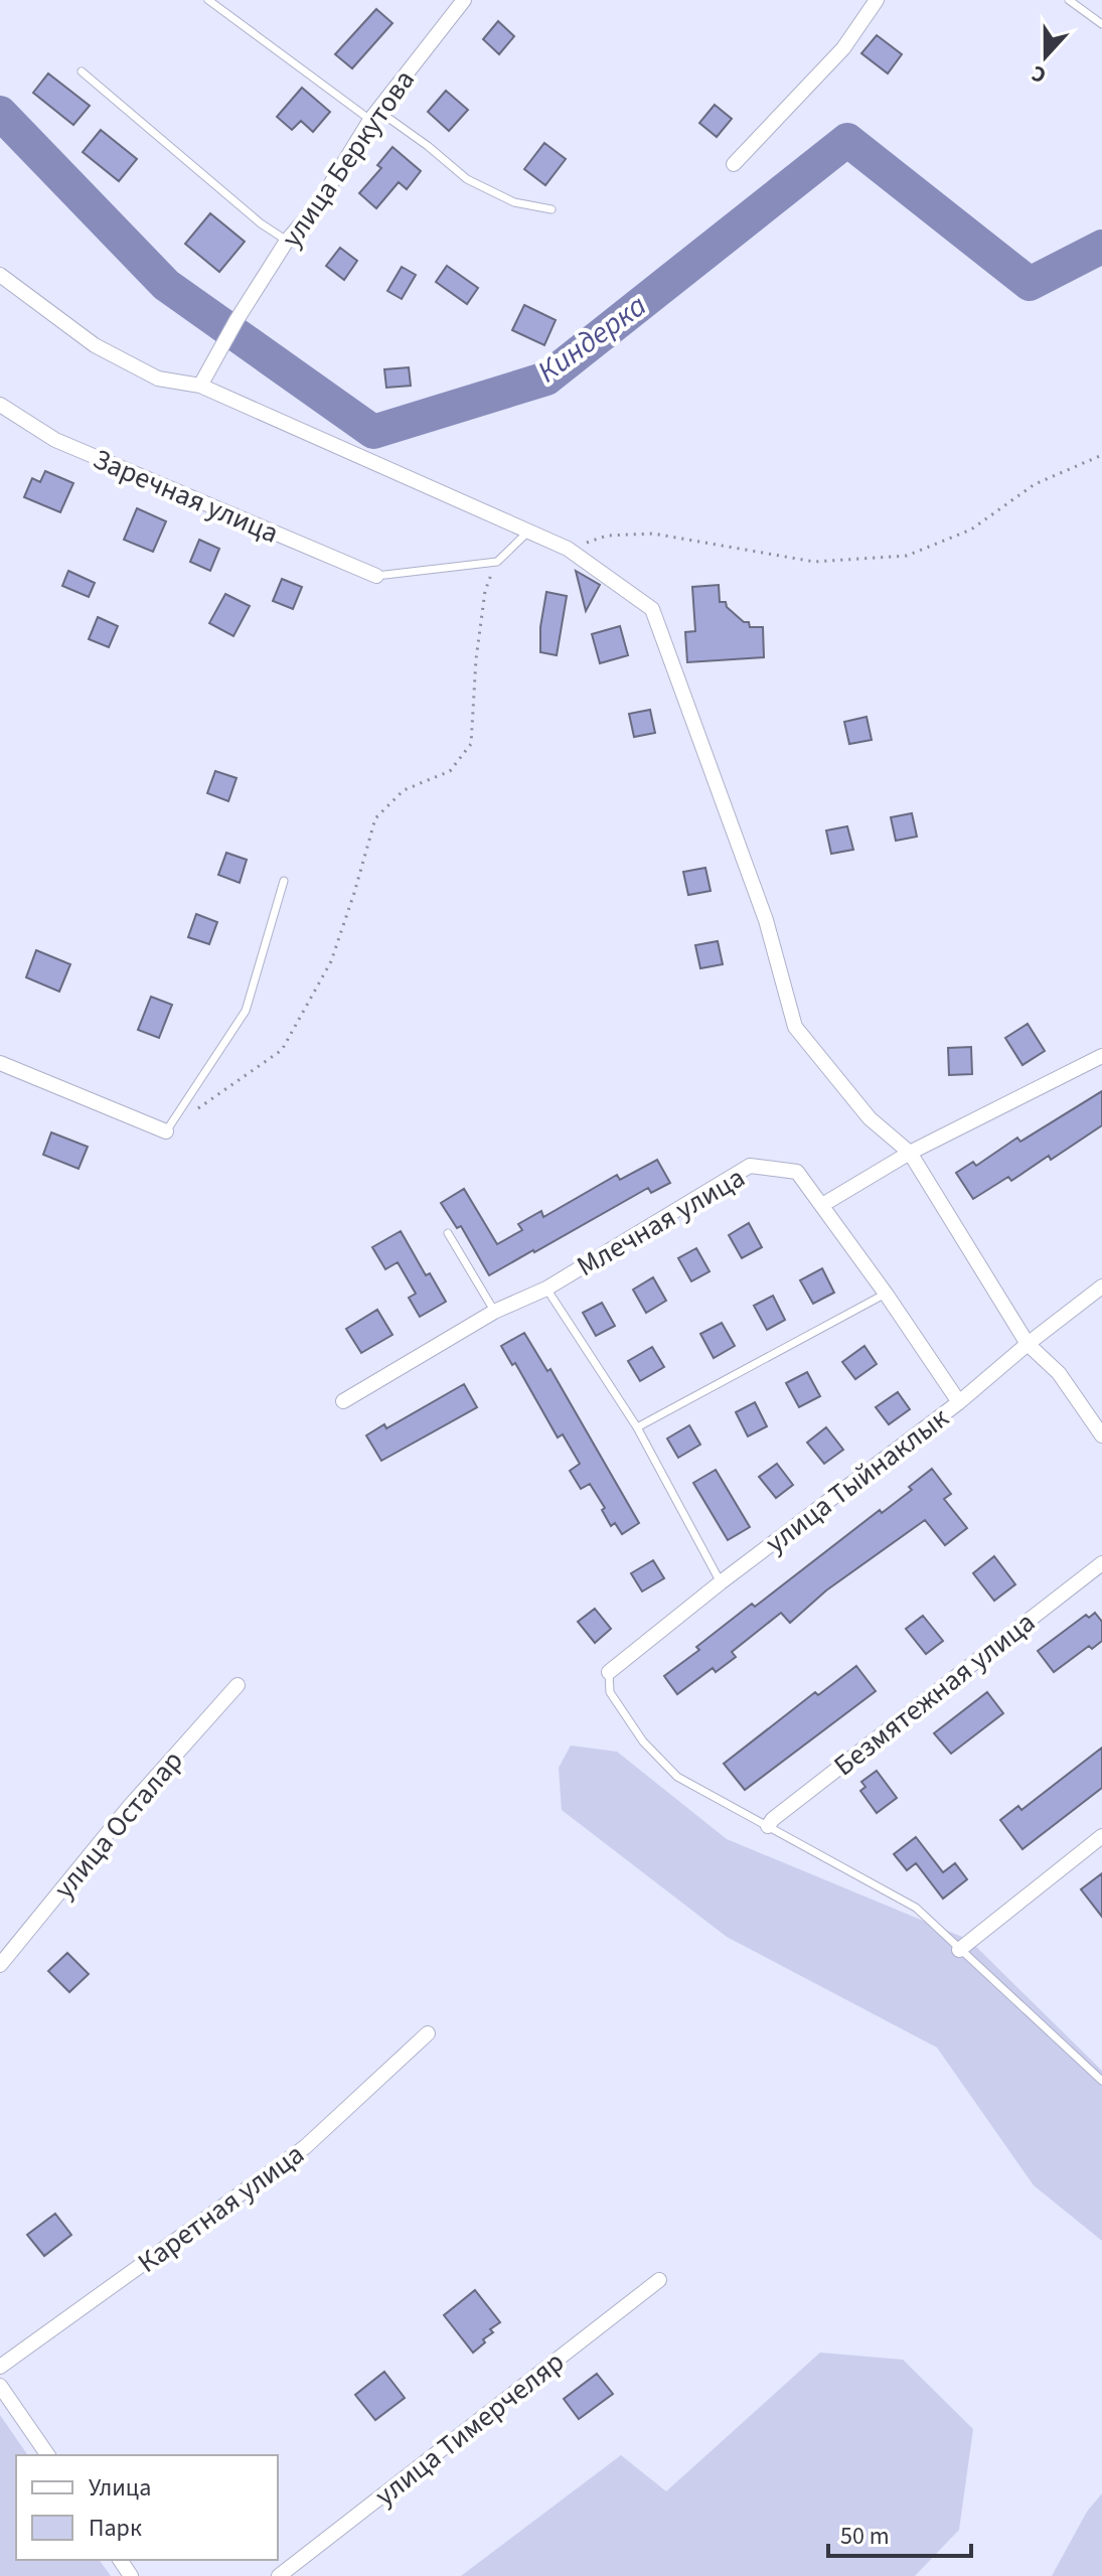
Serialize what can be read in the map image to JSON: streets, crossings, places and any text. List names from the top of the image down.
{
  "streets": {
    "street": [
      "улица Беркутова",
      "Заречная улица",
      "Млечная улица",
      "улица Тыйнаклык",
      "Безмятежная улица",
      "улица Осталар",
      "Каретная улица",
      "улица Тимерчеляр"
    ]
  },
  "crossings": [
    ["Млечная улица", "улица Тыйнаклык"]
  ],
  "water": ["Киндерка"],
  "legend": ["Улица", "Парк"],
  "scale_bar": "50 m",
  "north": "bottom"
}
